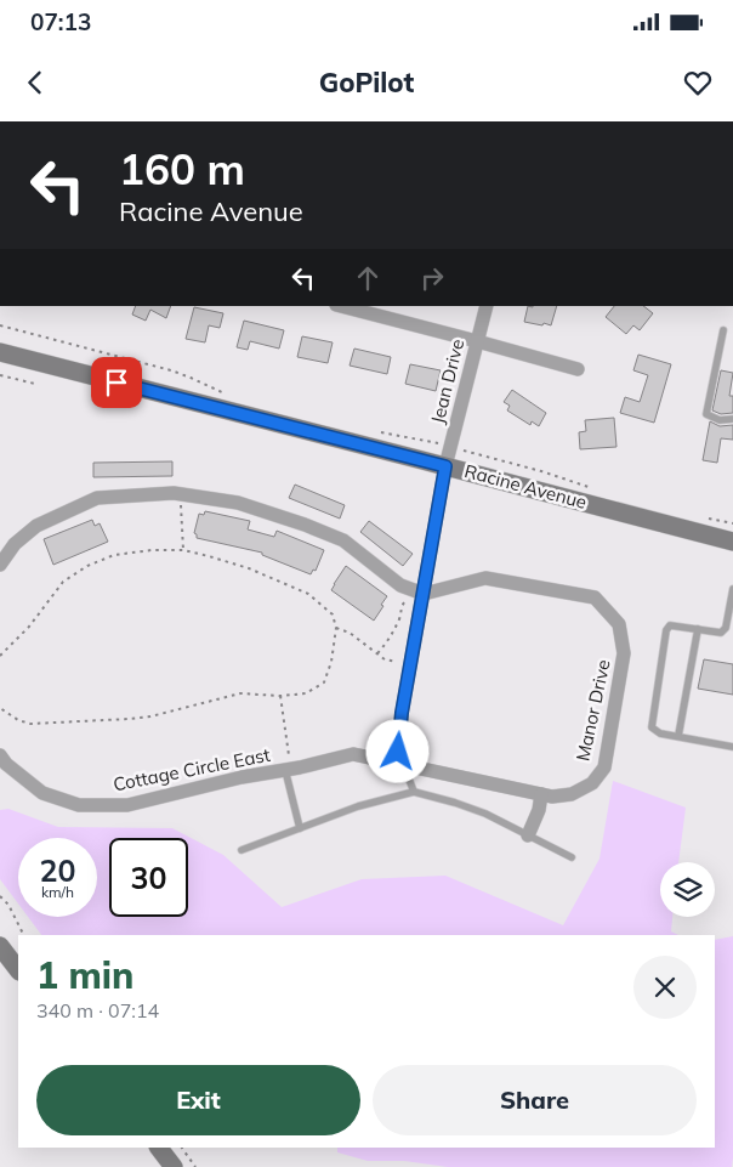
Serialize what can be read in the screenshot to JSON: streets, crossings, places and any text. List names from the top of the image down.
{
  "streets": {
    "main road": ["Racine Avenue"],
    "street": ["Jean Drive", "Manor Drive", "Cottage Circle East"]
  },
  "crossings": [
    ["Jean Drive", "Racine Avenue"],
    ["Jean Drive", "Manor Drive"],
    ["Jean Drive", "Cottage Circle East"],
    ["Manor Drive", "Cottage Circle East"]
  ],
  "page": {
    "status": "07:13",
    "header": "GoPilot",
    "turn": ["160 m", "Racine Avenue"],
    "speed": "20 km/h",
    "limit": "30",
    "heading": ["1 min", "340 m · 07:14"],
    "buttons": ["Exit", "Share"]
  }
}
